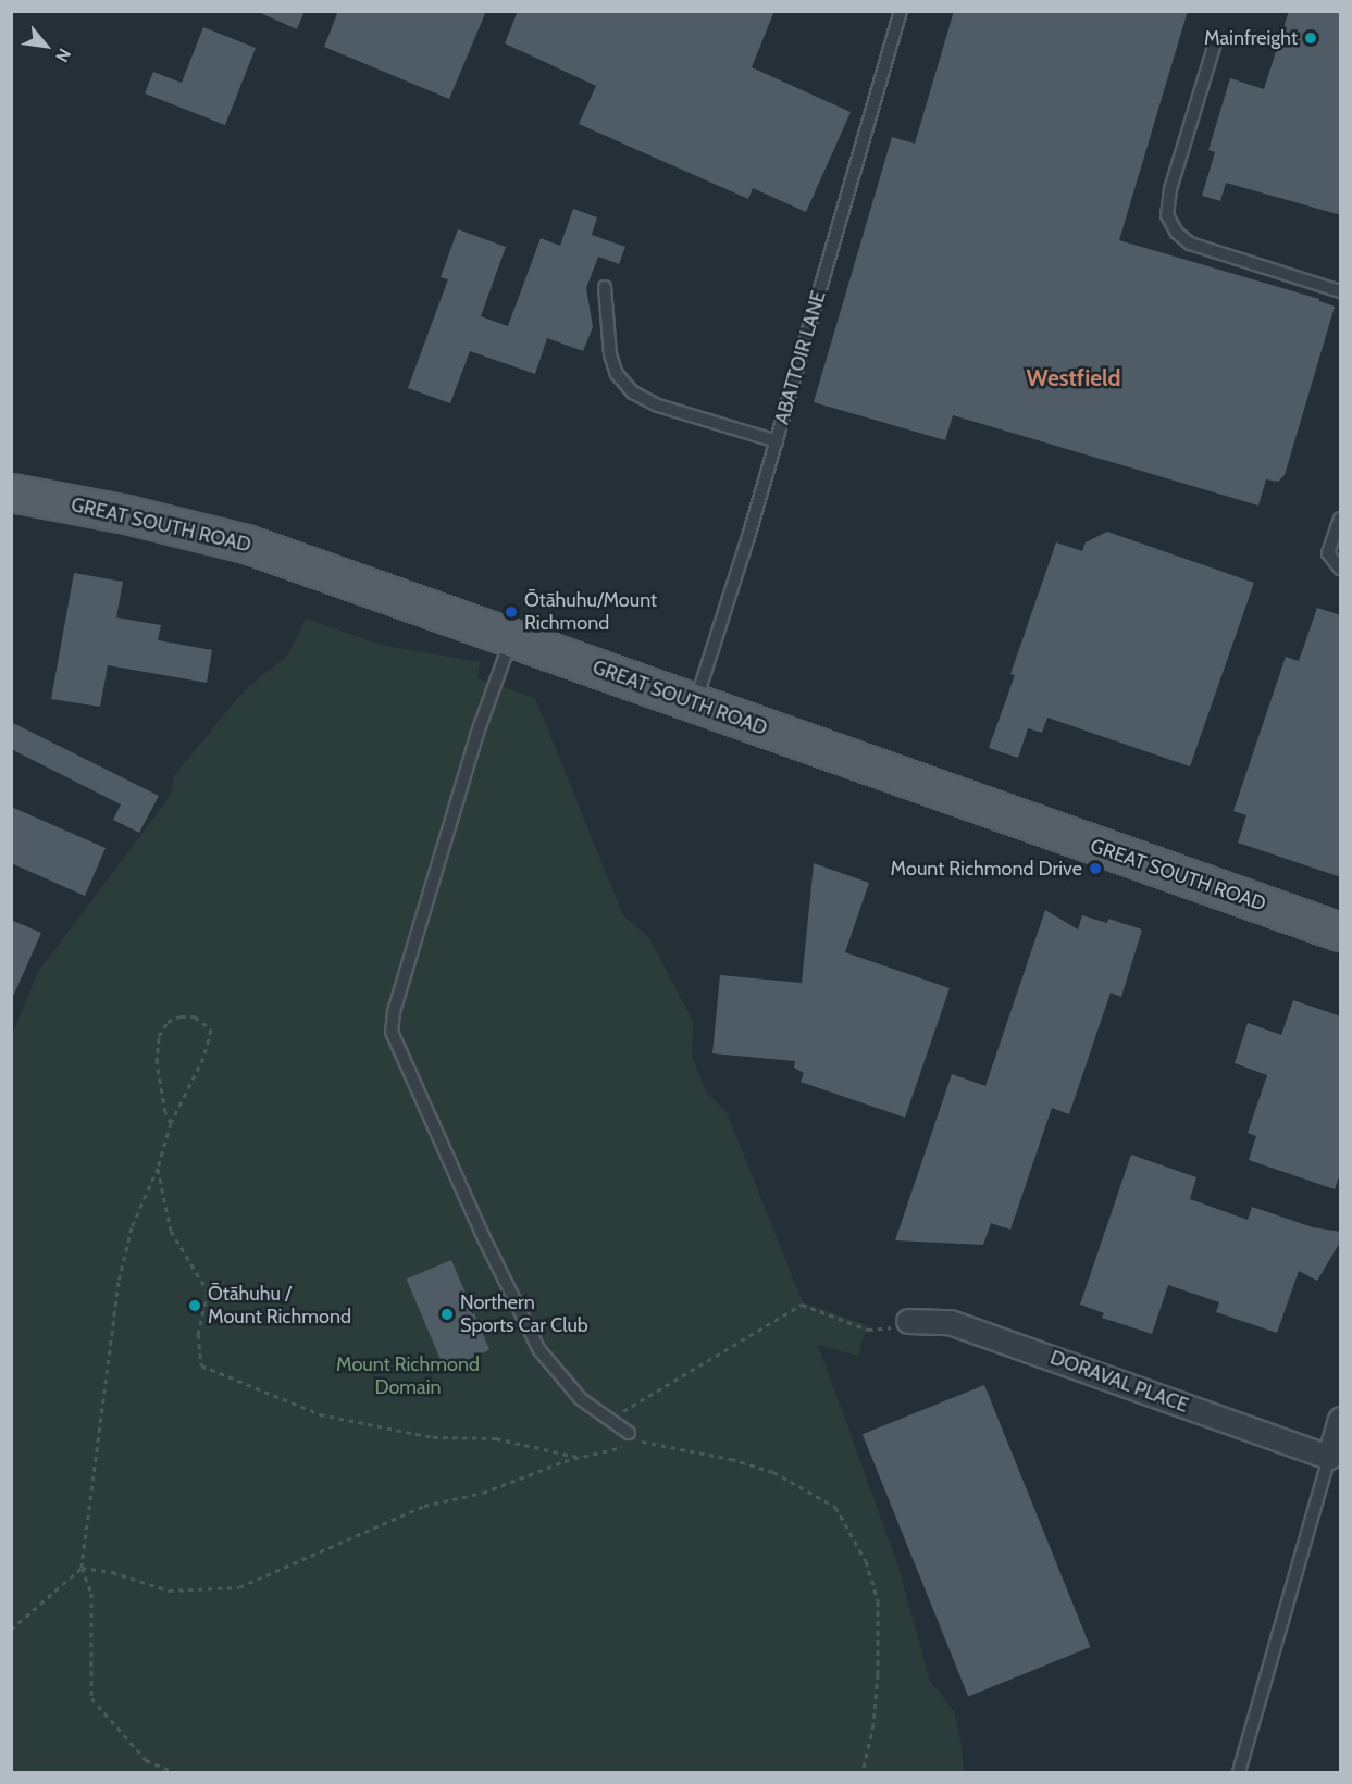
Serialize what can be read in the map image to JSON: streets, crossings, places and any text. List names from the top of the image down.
{
  "streets": {
    "main road": ["GREAT SOUTH ROAD"],
    "street": ["DORAVAL PLACE"],
    "lane": ["ABATTOIR LANE"]
  },
  "crossings": [
    ["ABATTOIR LANE", "GREAT SOUTH ROAD"]
  ],
  "districts": ["Westfield"],
  "parks": ["Mount Richmond Domain"],
  "places": [
    "Mainfreight",
    "Ōtāhuhu/Mount Richmond",
    "Mount Richmond Drive",
    "Ōtāhuhu / Mount Richmond",
    "Northern Sports Car Club"
  ],
  "north": "bottom right"
}
